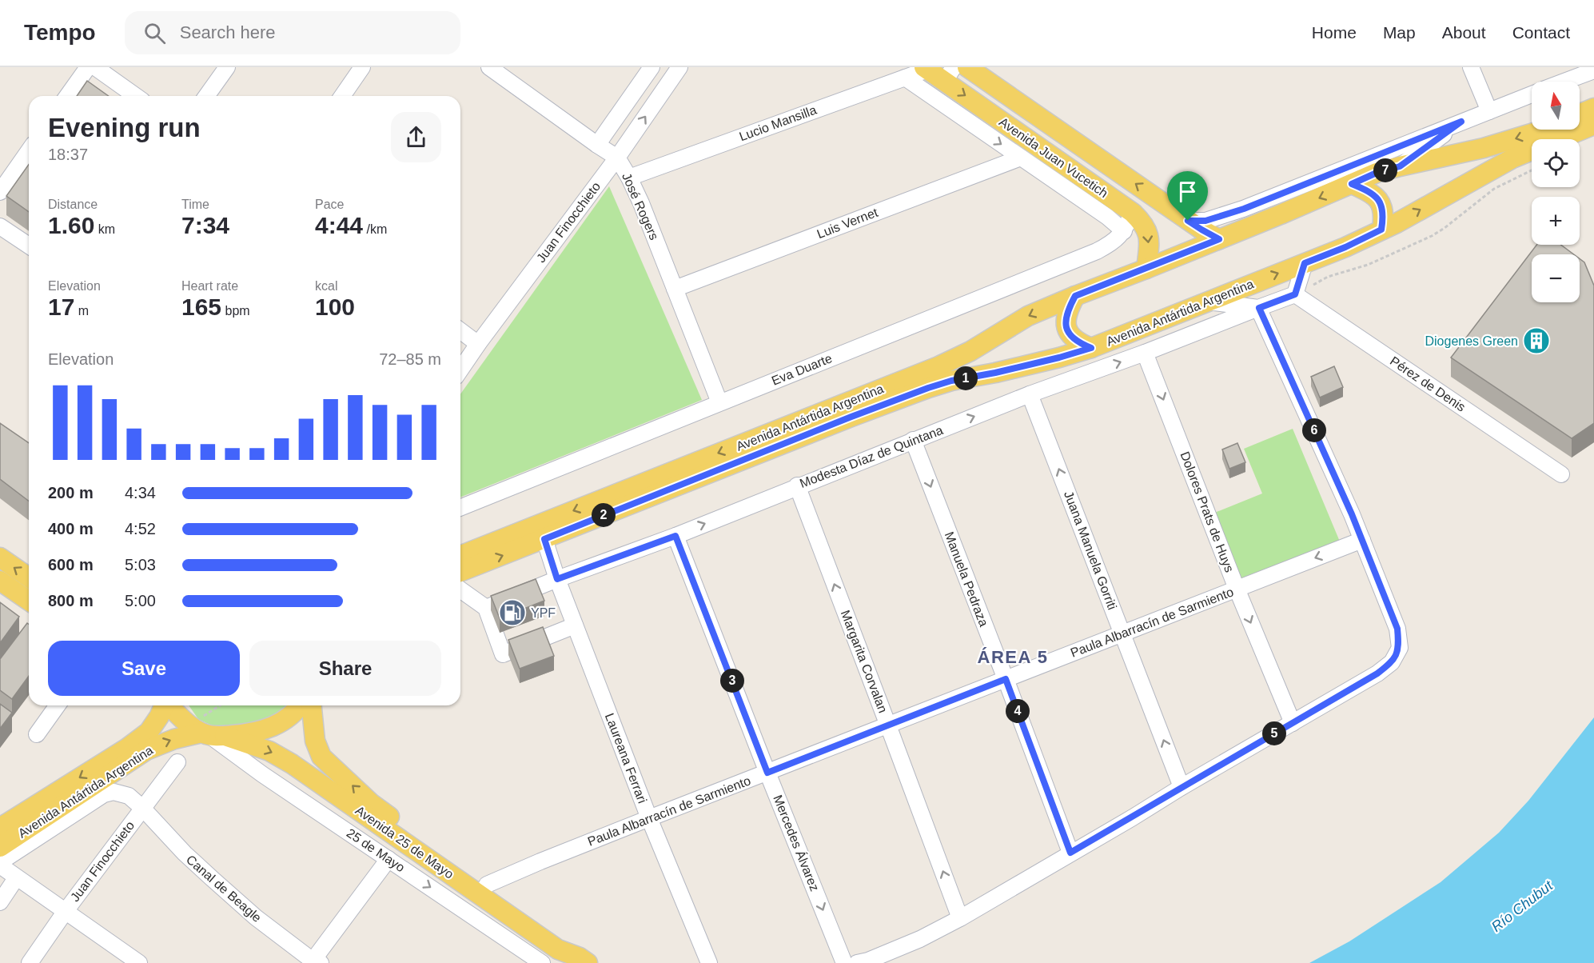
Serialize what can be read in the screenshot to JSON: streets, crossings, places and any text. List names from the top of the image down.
{
  "streets": {
    "main road": ["Avenida Juan Vucetich", "Avenida Antártida Argentina", "Avenida 25 de Mayo"],
    "street": [
      "Lucio Mansilla",
      "José Rogers",
      "Juan Finocchieto",
      "Luis Vernet",
      "Eva Duarte",
      "Pérez de Denis",
      "Modesta Díaz de Quintana",
      "Dolores Prats de Huys",
      "Juana Manuela Gorriti",
      "Manuela Pedraza",
      "Paula Albarracín de Sarmiento",
      "Margarita Corvalan",
      "Laureana Ferrari",
      "Mercedes Álvarez",
      "25 de Mayo",
      "Canal de Beagle"
    ]
  },
  "crossings": [
    ["Lucio Mansilla", "Avenida Juan Vucetich"],
    ["Lucio Mansilla", "José Rogers"],
    ["Avenida Juan Vucetich", "Avenida Antártida Argentina"],
    ["Avenida Juan Vucetich", "Eva Duarte"],
    ["José Rogers", "Juan Finocchieto"],
    ["José Rogers", "Luis Vernet"],
    ["José Rogers", "Eva Duarte"],
    ["Juan Finocchieto", "Canal de Beagle"],
    ["Avenida Antártida Argentina", "Laureana Ferrari"],
    ["Avenida Antártida Argentina", "Avenida 25 de Mayo"],
    ["Avenida Antártida Argentina", "25 de Mayo"],
    ["Pérez de Denis", "Modesta Díaz de Quintana"],
    ["Modesta Díaz de Quintana", "Dolores Prats de Huys"],
    ["Modesta Díaz de Quintana", "Juana Manuela Gorriti"],
    ["Modesta Díaz de Quintana", "Manuela Pedraza"],
    ["Modesta Díaz de Quintana", "Margarita Corvalan"],
    ["Modesta Díaz de Quintana", "Laureana Ferrari"],
    ["Modesta Díaz de Quintana", "Mercedes Álvarez"],
    ["Dolores Prats de Huys", "Paula Albarracín de Sarmiento"],
    ["Juana Manuela Gorriti", "Paula Albarracín de Sarmiento"],
    ["Manuela Pedraza", "Paula Albarracín de Sarmiento"],
    ["Paula Albarracín de Sarmiento", "Margarita Corvalan"],
    ["Paula Albarracín de Sarmiento", "Laureana Ferrari"],
    ["Paula Albarracín de Sarmiento", "Avenida 25 de Mayo"],
    ["Paula Albarracín de Sarmiento", "Mercedes Álvarez"],
    ["Avenida 25 de Mayo", "25 de Mayo"]
  ],
  "one_way": [
    "Modesta Díaz de Quintana",
    "Juana Manuela Gorriti",
    "Manuela Pedraza",
    "Margarita Corvalan",
    "Mercedes Álvarez",
    "25 de Mayo"
  ],
  "districts": ["ÁREA 5"],
  "water": ["Río Chubut"],
  "places": {
    "building": ["Diogenes Green"],
    "fuel station": ["YPF"]
  },
  "north": "top",
  "page": {
    "header": "Tempo",
    "search": "Search here",
    "nav": [
      "Home",
      "Map",
      "About",
      "Contact"
    ],
    "map_buttons": ["+", "−"],
    "heading": ["Evening run", "18:37"],
    "pins": [
      "7",
      "1",
      "6",
      "2",
      "3",
      "4",
      "5"
    ],
    "stats": [
      ["Distance", "1.60 km"],
      ["Time", "7:34"],
      ["Pace", "4:44 /km"],
      ["Elevation", "17 m"],
      ["Heart rate", "165 bpm"],
      ["kcal", "100"]
    ],
    "chart": ["Elevation", "72–85 m"],
    "list": [
      {
        "name": "200 m",
        "note": "4:34"
      },
      {
        "name": "400 m",
        "note": "4:52"
      },
      {
        "name": "600 m",
        "note": "5:03"
      },
      {
        "name": "800 m",
        "note": "5:00"
      }
    ],
    "buttons": ["Save", "Share"]
  }
}
